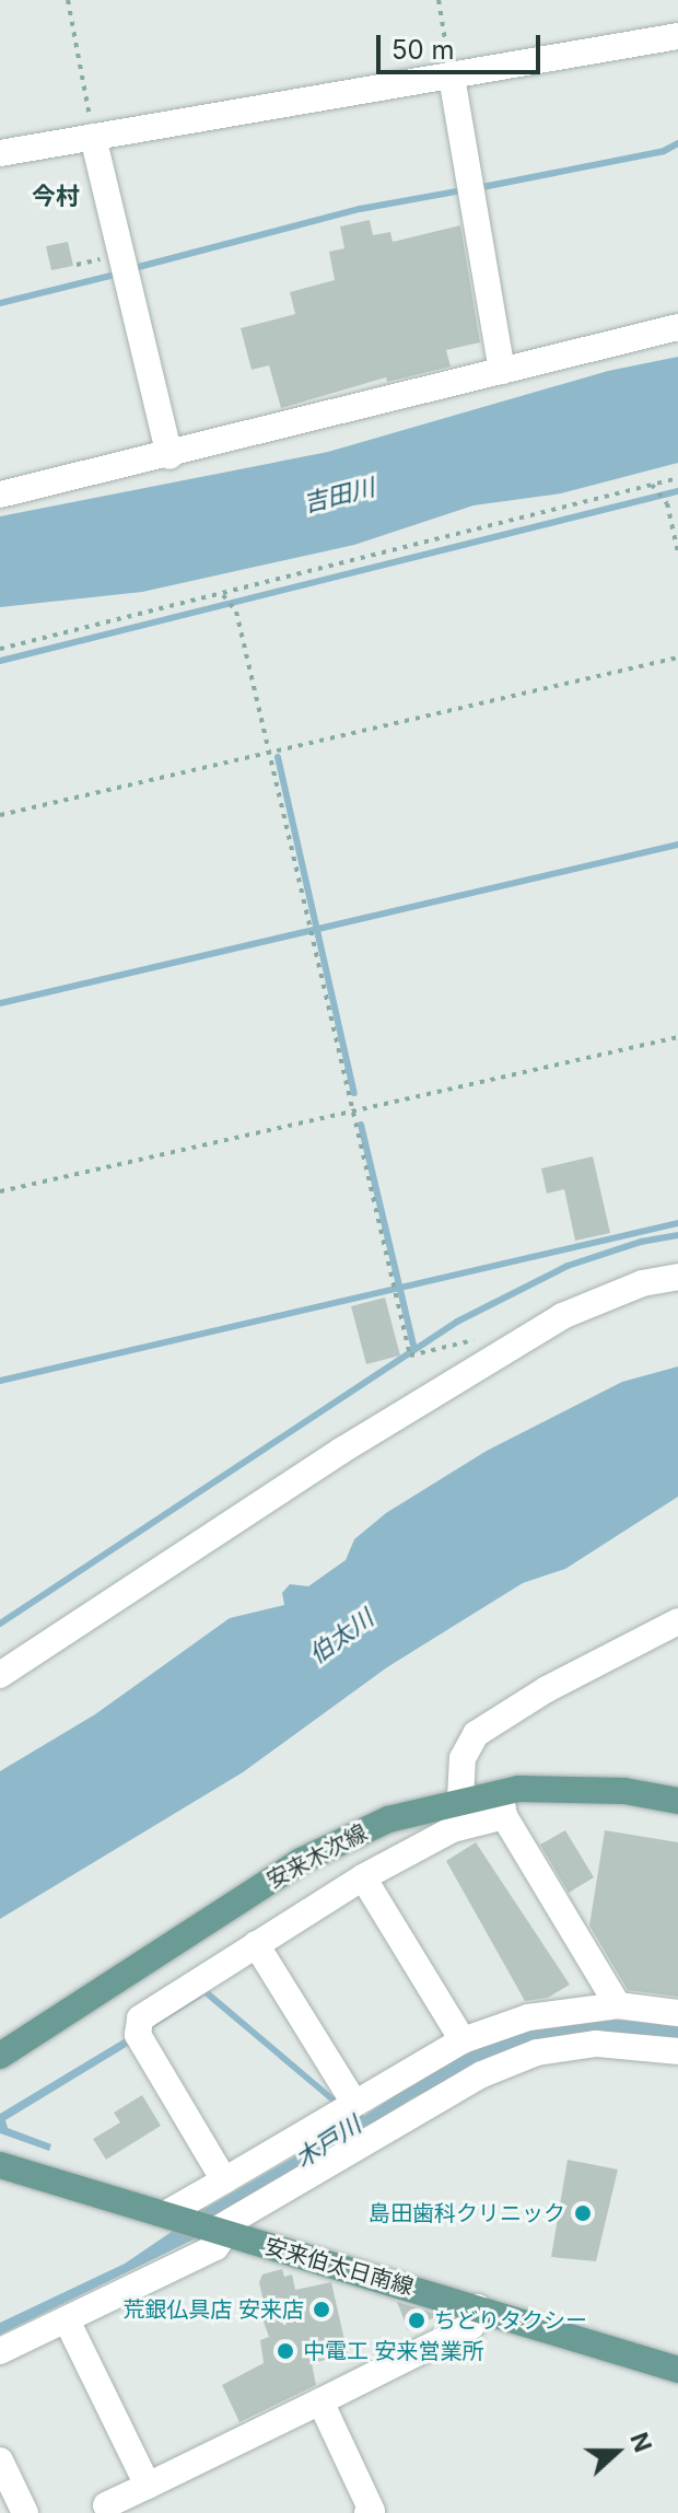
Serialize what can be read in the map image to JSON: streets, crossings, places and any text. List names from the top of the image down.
{
  "streets": {
    "main road": ["安来木次線", "安来伯太日南線"]
  },
  "districts": ["今村"],
  "water": ["吉田川", "伯太川", "木戸川"],
  "places": [
    "島田歯科クリニック",
    "荒銀仏具店 安来店",
    "ちどりタクシー",
    "中電工 安来営業所"
  ],
  "scale_bar": "50 m",
  "north": "right"
}
